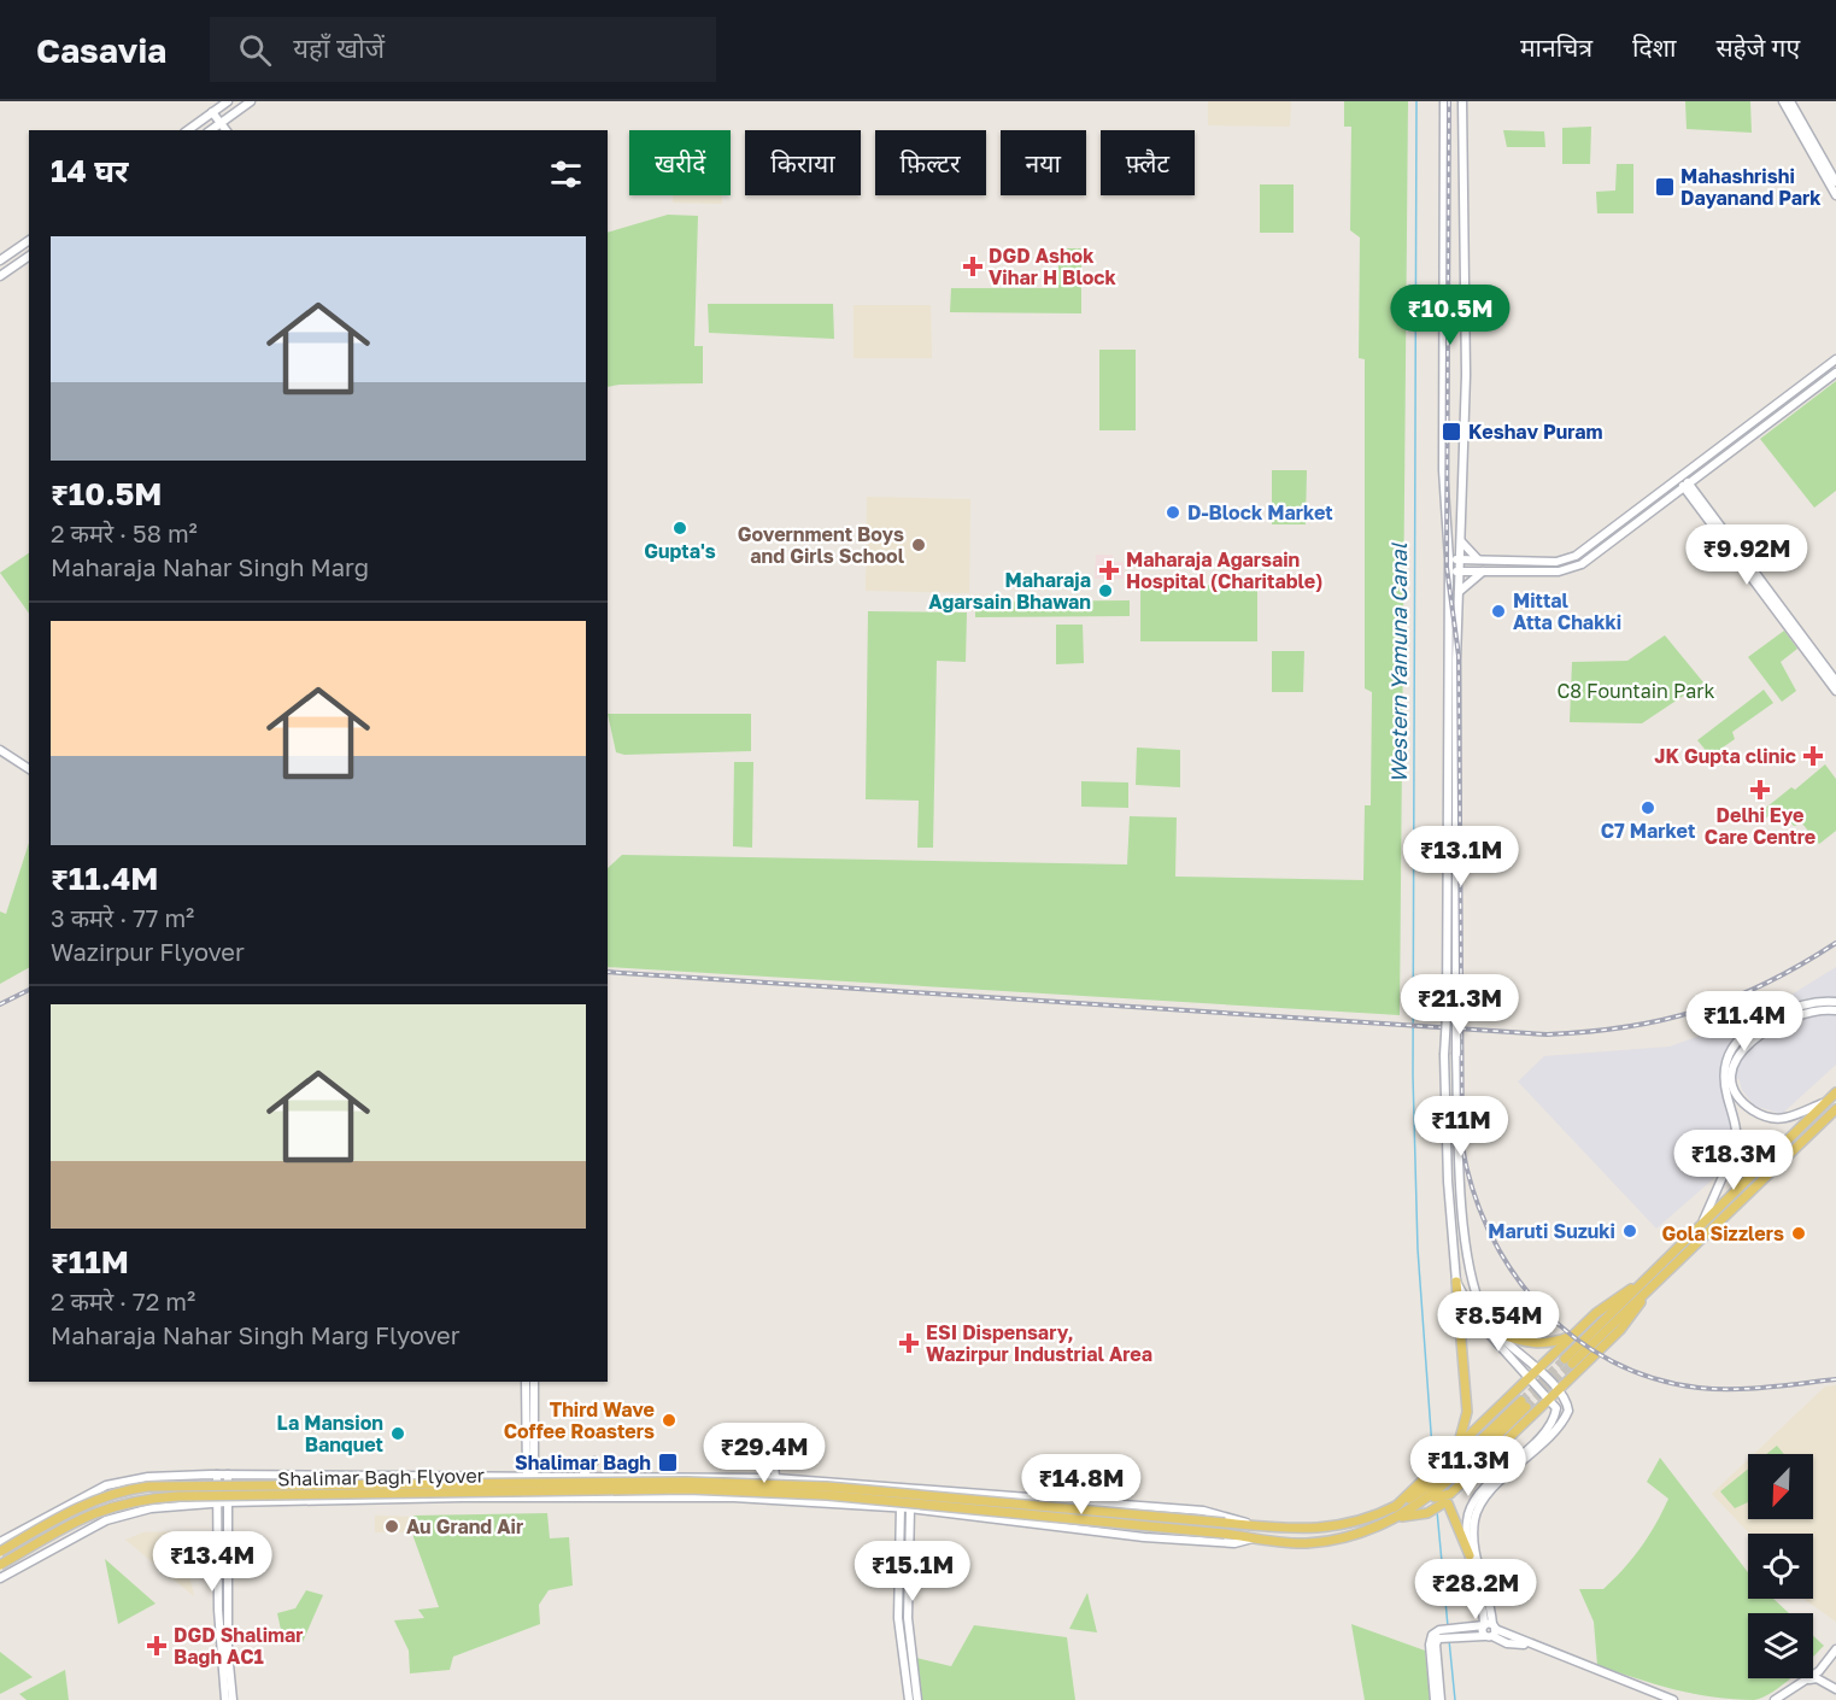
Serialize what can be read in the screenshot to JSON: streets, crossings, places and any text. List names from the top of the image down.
{
  "streets": {
    "main road": ["Shalimar Bagh Flyover"]
  },
  "water": ["Western Yamuna Canal"],
  "parks": ["C8 Fountain Park"],
  "places": {
    "transit": ["Mahashrishi Dayanand Park", "Keshav Puram", "Shalimar Bagh"],
    "health": [
      "DGD Ashok Vihar H Block",
      "Maharaja Agarsain Hospital (Charitable)",
      "JK Gupta clinic",
      "Delhi Eye Care Centre",
      "ESI Dispensary, Wazirpur Industrial Area",
      "DGD Shalimar Bagh AC1"
    ],
    "other": [
      "D-Block Market",
      "Gupta's",
      "Government Boys and Girls School",
      "Maharaja Agarsain Bhawan",
      "Mittal Atta Chakki",
      "C7 Market",
      "Maruti Suzuki",
      "Gola Sizzlers",
      "Third Wave Coffee Roasters",
      "La Mansion Banquet",
      "Au Grand Air"
    ]
  },
  "north": "bottom left",
  "page": {
    "header": "Casavia",
    "search": "यहाँ खोजें",
    "nav": ["मानचित्र", "दिशा", "सहेजे गए"],
    "chip": [
      "खरीदें",
      "किराया",
      "फ़िल्टर",
      "नया",
      "फ़्लैट"
    ],
    "heading": "14 घर",
    "list": [
      {
        "name": "₹10.5M",
        "note": "2 कमरे · 58 m² · Maharaja Nahar Singh Marg"
      },
      {
        "name": "₹11.4M",
        "note": "3 कमरे · 77 m² · Wazirpur Flyover"
      },
      {
        "name": "₹11M",
        "note": "2 कमरे · 72 m² · Maharaja Nahar Singh Marg Flyover"
      }
    ],
    "price": [
      "₹10.5M",
      "₹9.92M",
      "₹13.1M",
      "₹21.3M",
      "₹11.4M",
      "₹11M",
      "₹18.3M",
      "₹8.54M",
      "₹29.4M",
      "₹11.3M",
      "₹14.8M",
      "₹13.4M",
      "₹15.1M",
      "₹28.2M"
    ]
  }
}
